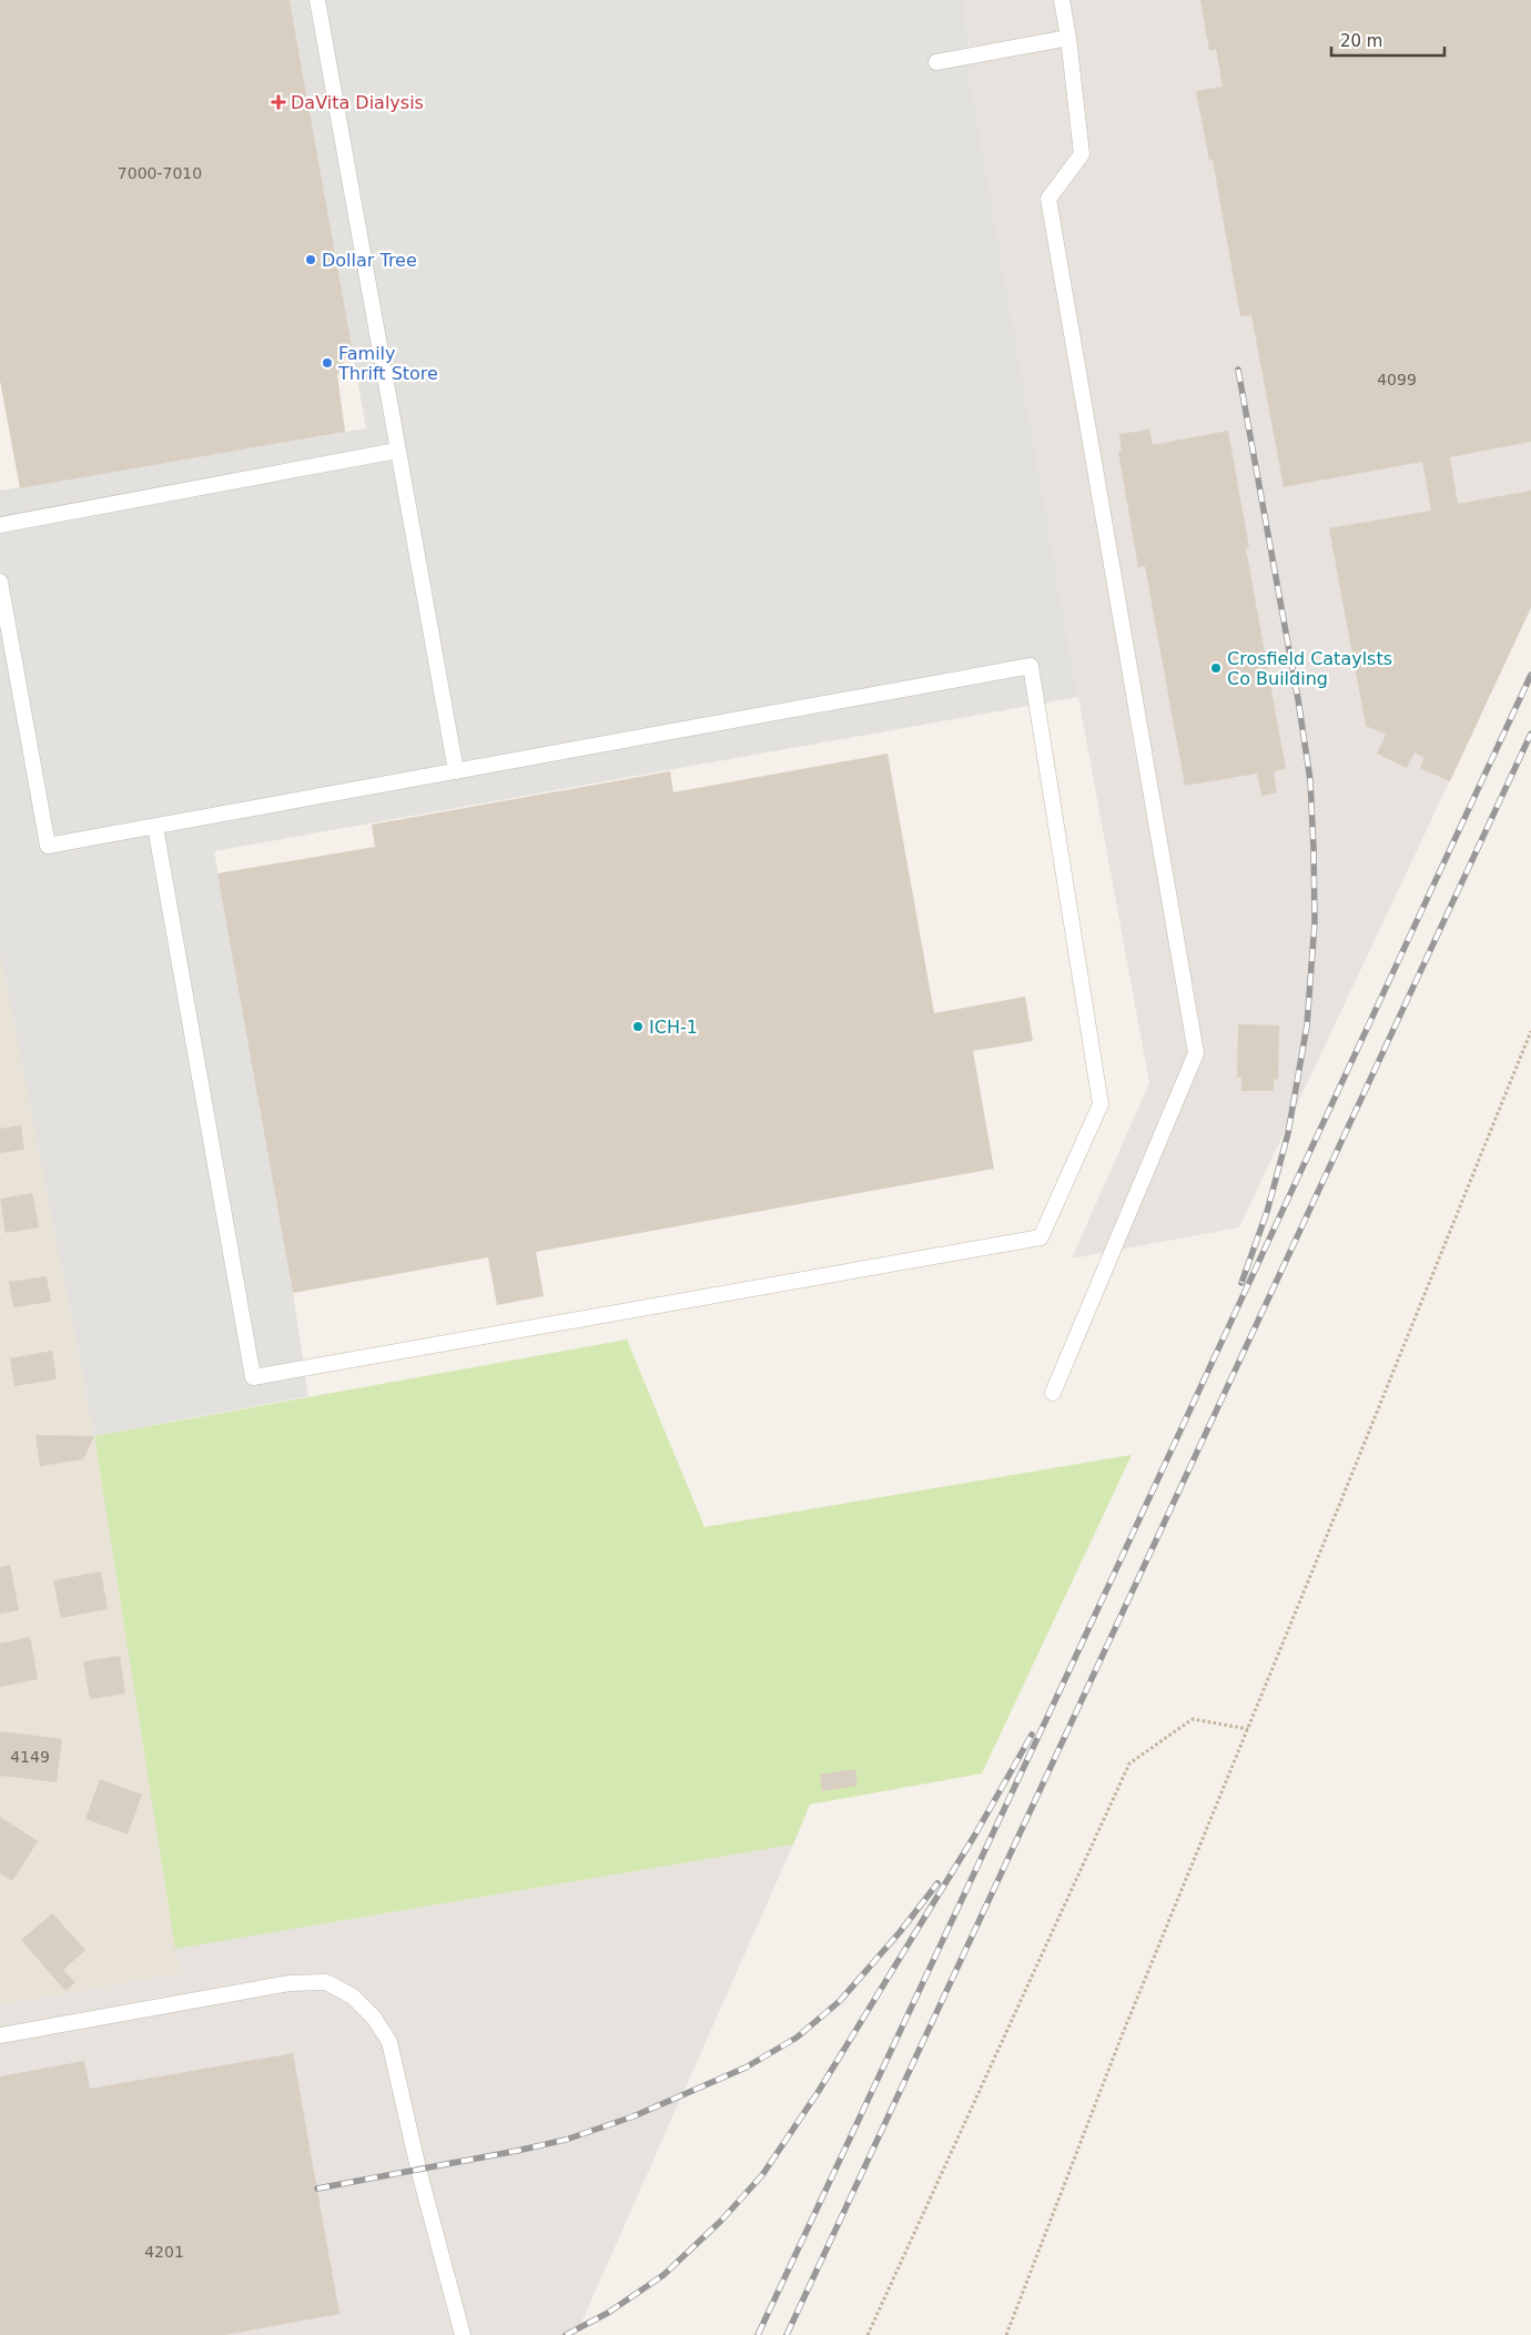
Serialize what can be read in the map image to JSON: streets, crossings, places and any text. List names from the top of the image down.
{
  "places": {
    "health": ["DaVita Dialysis"],
    "other": [
      "Dollar Tree",
      "Family Thrift Store",
      "Crosfield Cataylsts Co Building",
      "ICH-1"
    ]
  },
  "house_numbers": [
    "7000-7010",
    "4099",
    "4149",
    "4201"
  ],
  "scale_bar": "20 m"
}
